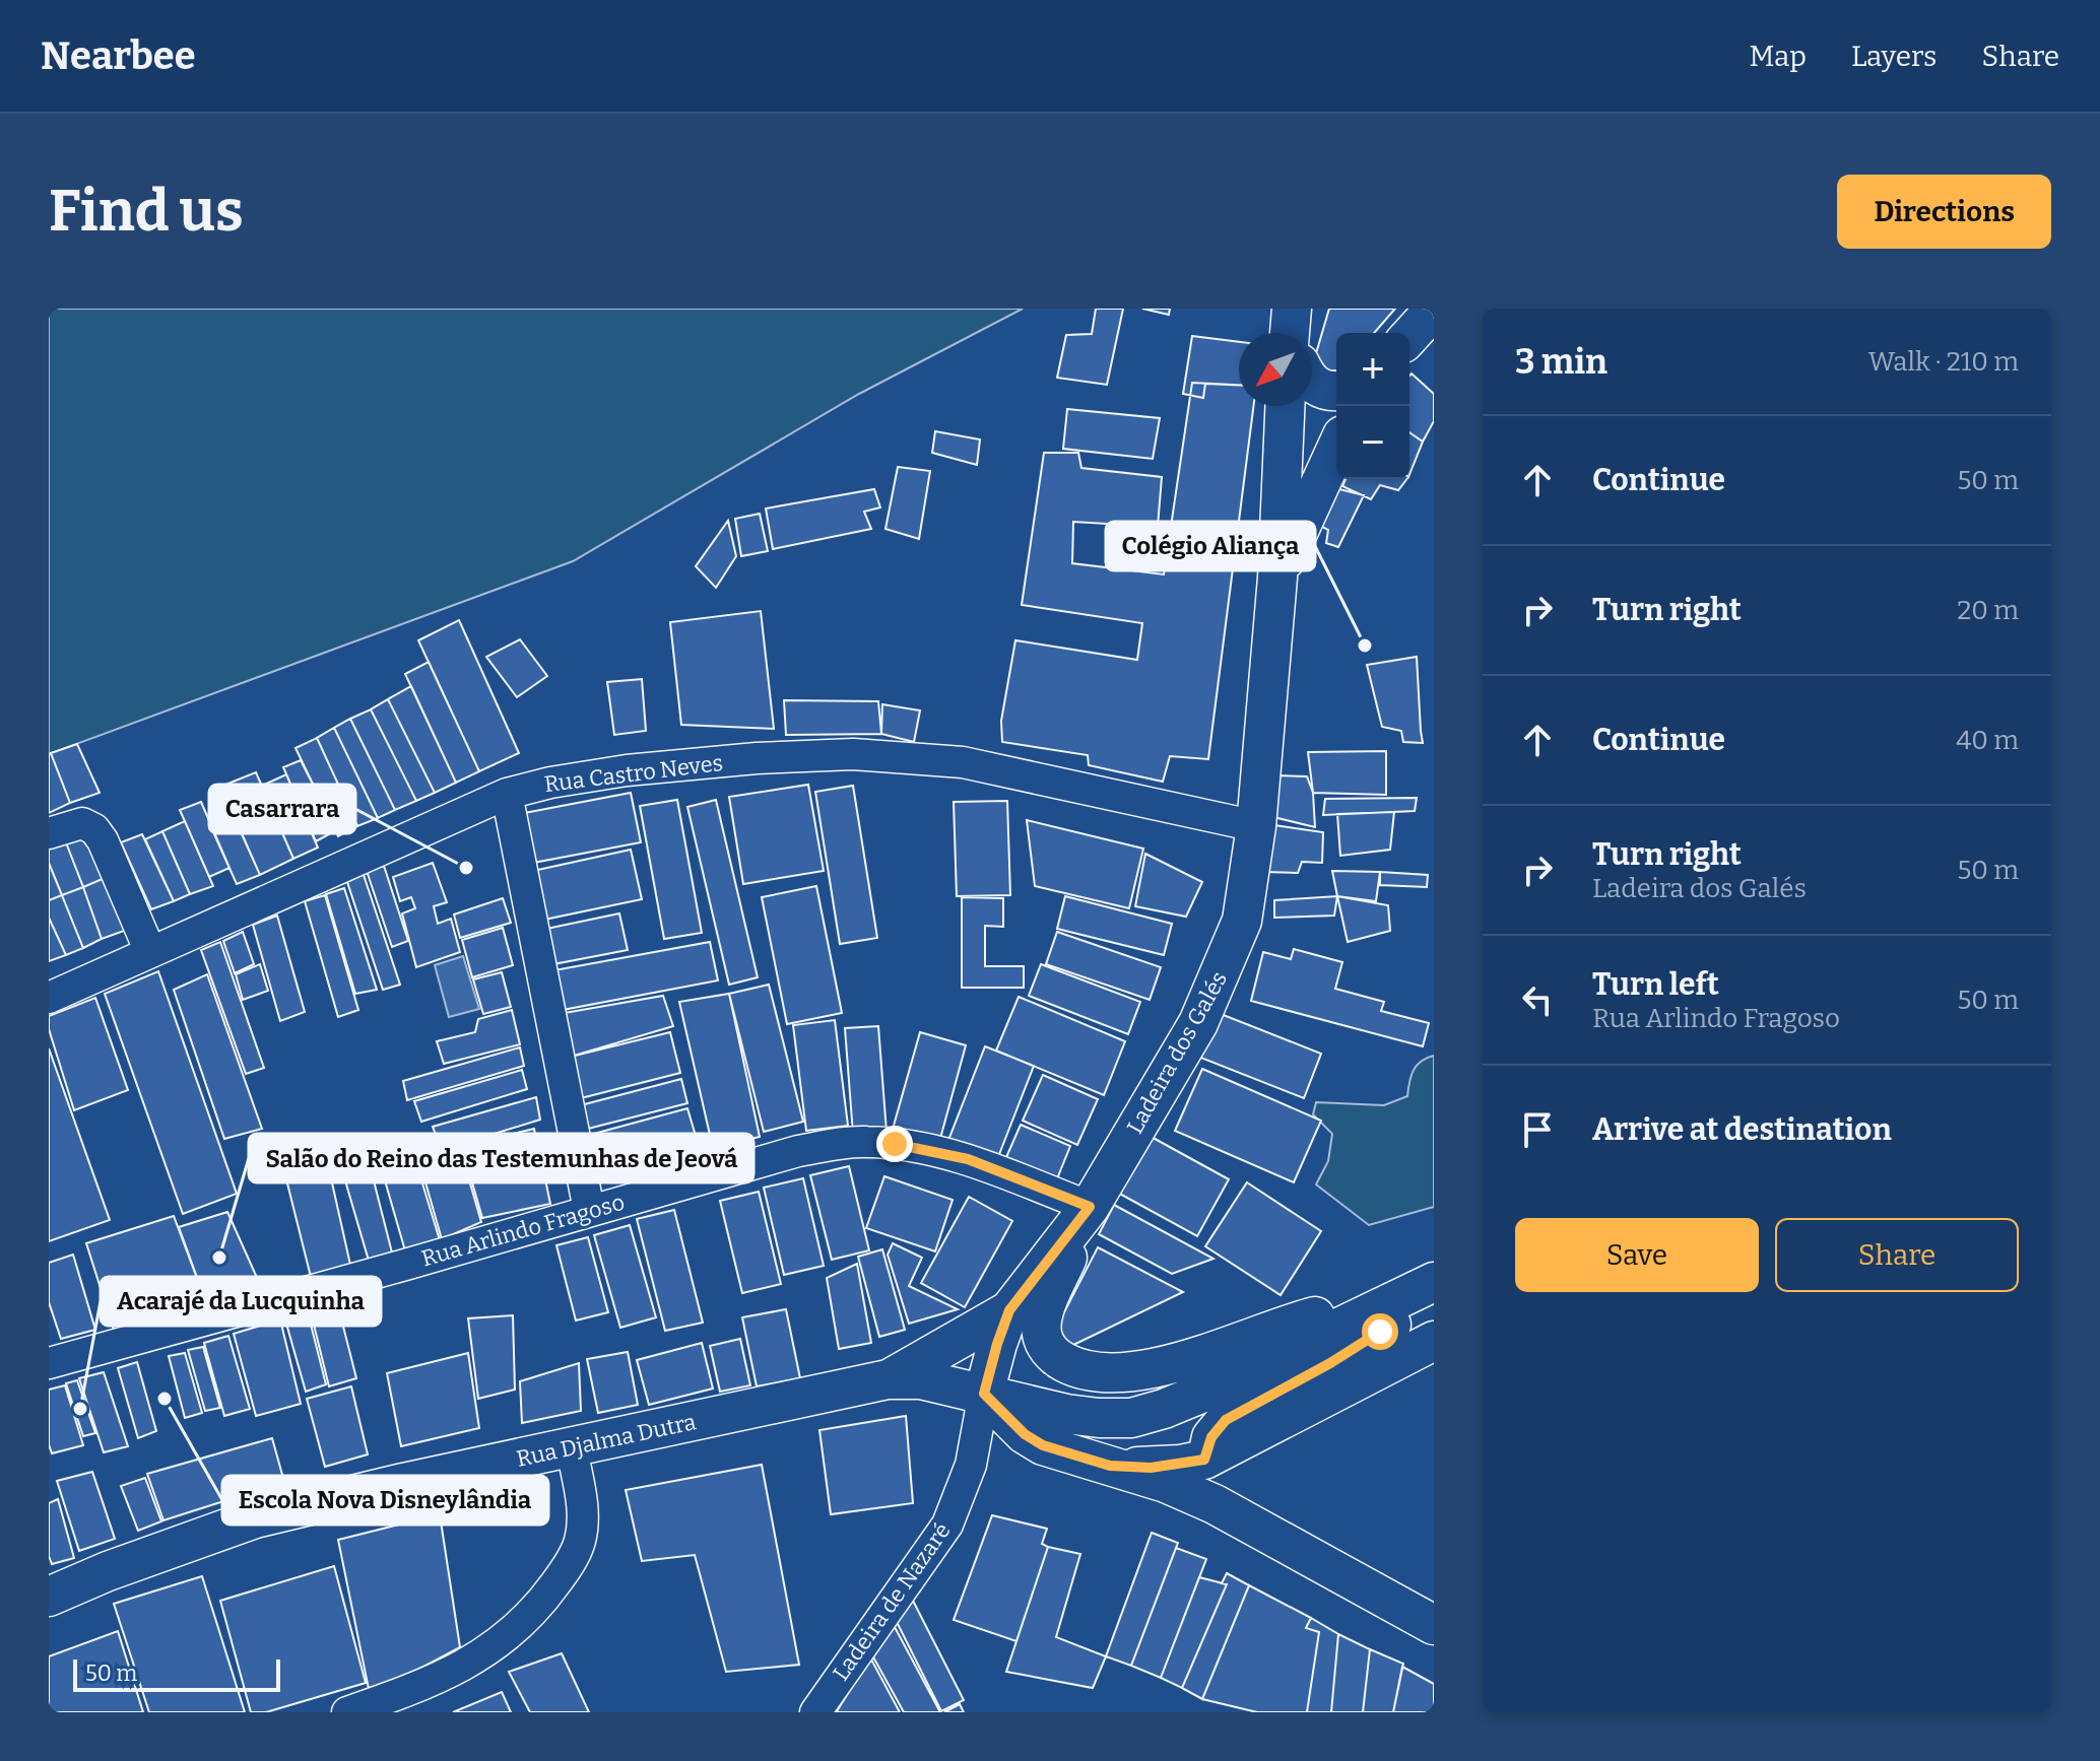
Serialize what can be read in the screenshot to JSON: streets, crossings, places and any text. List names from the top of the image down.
{
  "streets": {
    "main road": ["Ladeira dos Galés", "Rua Djalma Dutra"],
    "street": ["Rua Castro Neves", "Rua Arlindo Fragoso", "Ladeira de Nazaré"]
  },
  "crossings": [
    ["Rua Castro Neves", "Ladeira dos Galés"],
    ["Ladeira dos Galés", "Rua Arlindo Fragoso"],
    ["Ladeira dos Galés", "Rua Djalma Dutra"],
    ["Ladeira dos Galés", "Ladeira de Nazaré"],
    ["Rua Djalma Dutra", "Ladeira de Nazaré"]
  ],
  "places": [
    "Colégio Aliança",
    "Casarrara",
    "Salão do Reino das Testemunhas de Jeová",
    "Escola Nova Disneylândia",
    "Acarajé da Lucquinha"
  ],
  "scale_bar": "50 m",
  "north": "bottom left",
  "page": {
    "header": "Nearbee",
    "nav": ["Map", "Layers", "Share"],
    "buttons": [
      "Directions",
      ["Save", "Share"]
    ],
    "title": "Find us",
    "heading": ["3 min", "Walk · 210 m"],
    "map_buttons": ["+", "−"],
    "list": [
      ["Continue", "50 m"],
      ["Turn right", "20 m"],
      ["Continue", "40 m"],
      ["Turn right", "Ladeira dos Galés", "50 m"],
      ["Turn left", "Rua Arlindo Fragoso", "50 m"],
      "Arrive at destination"
    ],
    "scale": "50 m"
  }
}
